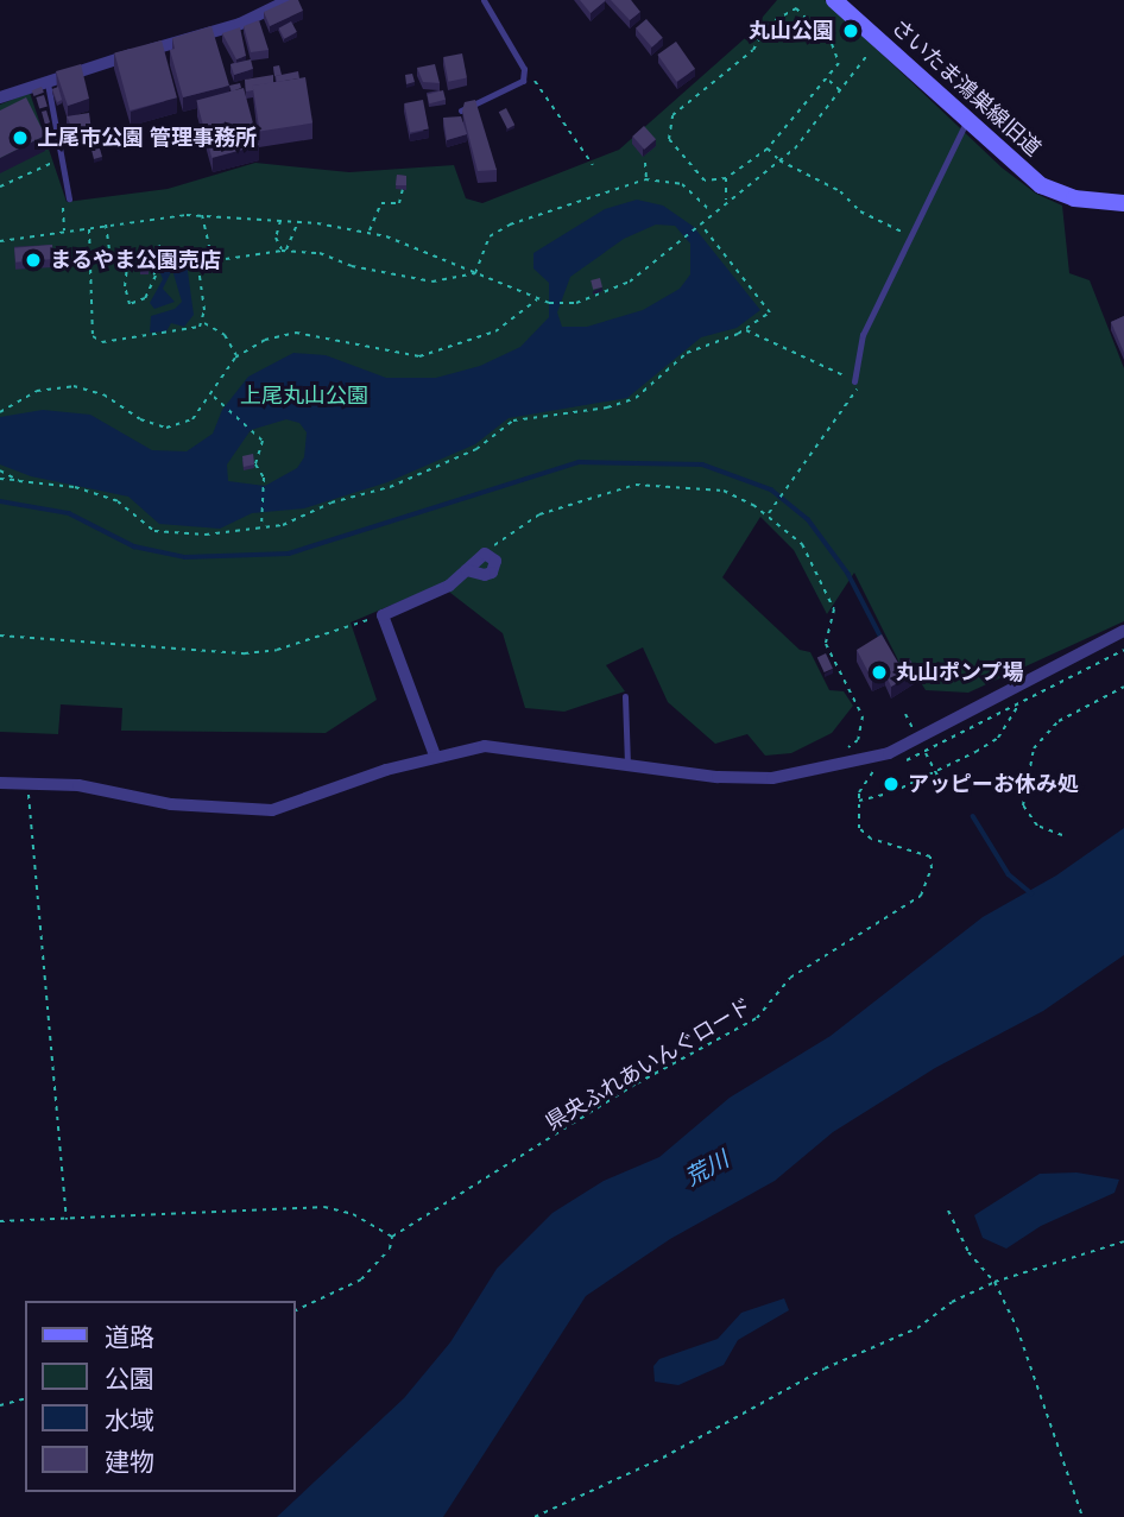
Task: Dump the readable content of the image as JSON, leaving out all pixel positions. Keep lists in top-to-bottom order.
{
  "streets": {
    "street": ["さいたま鴻巣線旧道"],
    "path": ["県央ふれあいんぐロード"]
  },
  "water": ["荒川"],
  "parks": ["上尾丸山公園"],
  "places": [
    "丸山公園",
    "上尾市公園 管理事務所",
    "まるやま公園売店",
    "丸山ポンプ場",
    "アッピーお休み処"
  ],
  "legend": [
    "道路",
    "公園",
    "水域",
    "建物"
  ]
}
